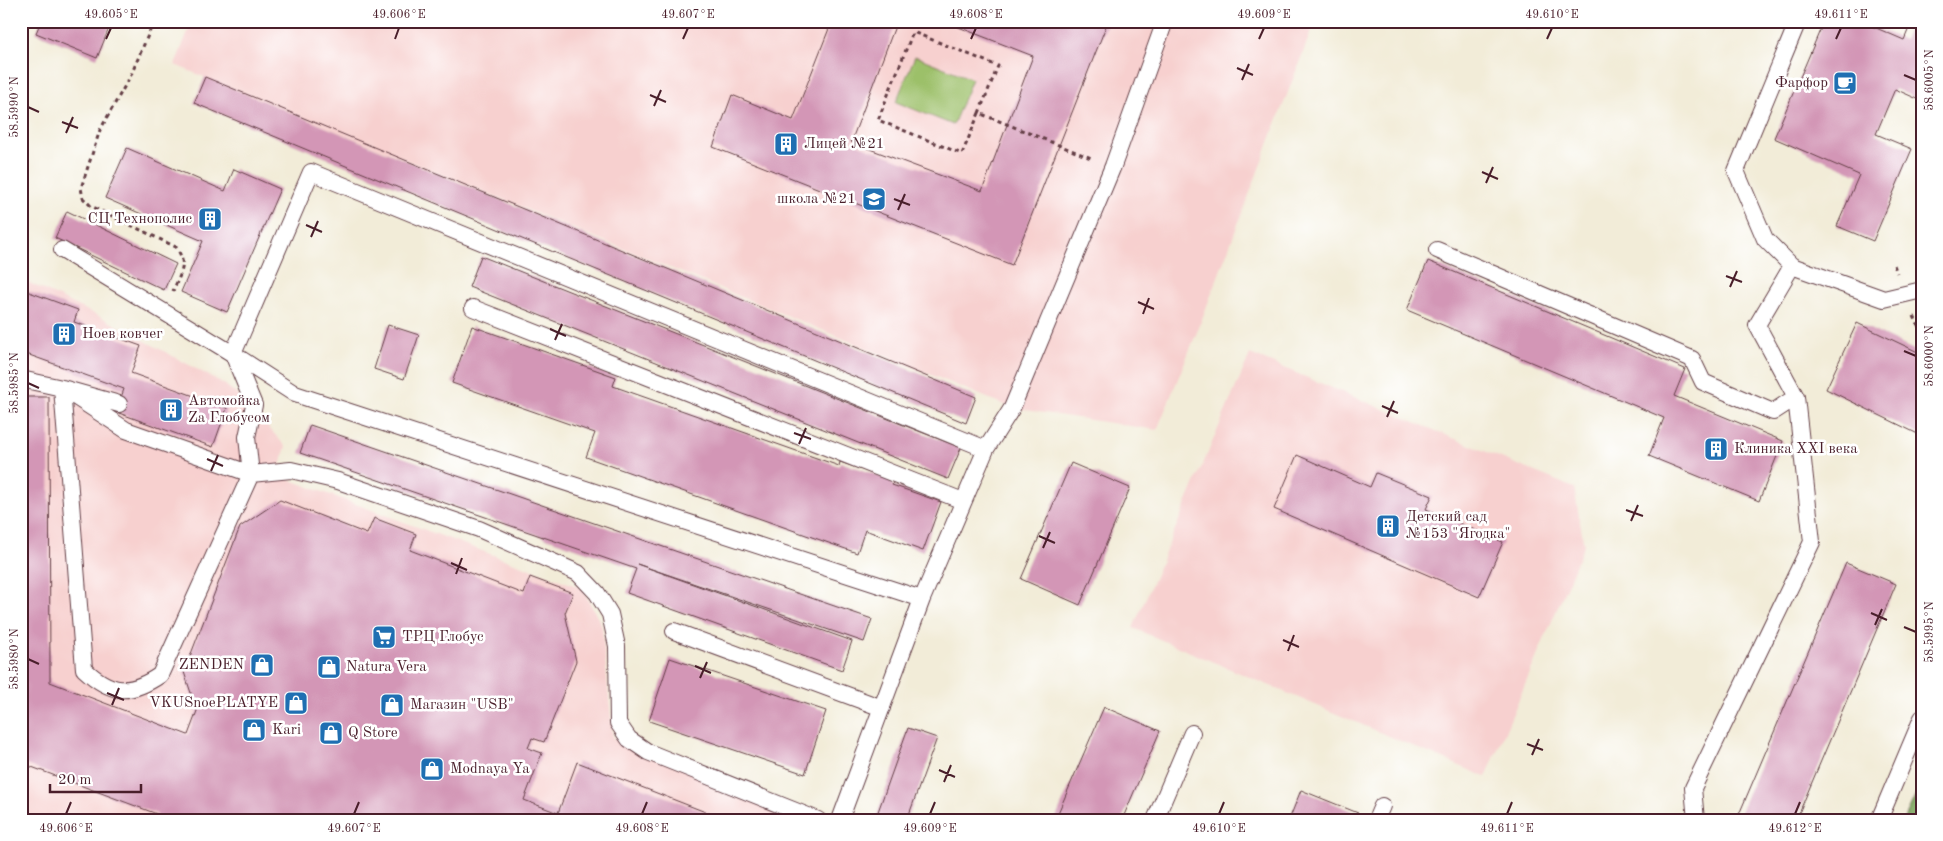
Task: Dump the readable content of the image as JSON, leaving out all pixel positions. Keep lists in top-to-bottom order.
{
  "places": {
    "cafe": ["Фарфор"],
    "building": [
      "Лицей №21",
      "СЦ Технополис",
      "Ноев ковчег",
      "Автомойка Za Глобусом",
      "Клиника XXI века",
      "Детский сад №153 \"Ягодка\""
    ],
    "school or university": ["школа №21"],
    "supermarket": ["ТРЦ Глобус"],
    "shop": [
      "ZENDEN",
      "Natura Vera",
      "VKUSnoePLATYE",
      "Магазин \"USB\"",
      "Kari",
      "Q Store",
      "Modnaya Ya"
    ]
  },
  "scale_bar": "20 m",
  "coordinates": [
    "49.605°E",
    "49.606°E",
    "49.607°E",
    "49.608°E",
    "49.609°E",
    "49.610°E",
    "49.611°E",
    "58.6005°N",
    "58.5990°N",
    "58.6000°N",
    "58.5985°N",
    "58.5995°N",
    "58.5980°N",
    "49.612°E"
  ]
}
